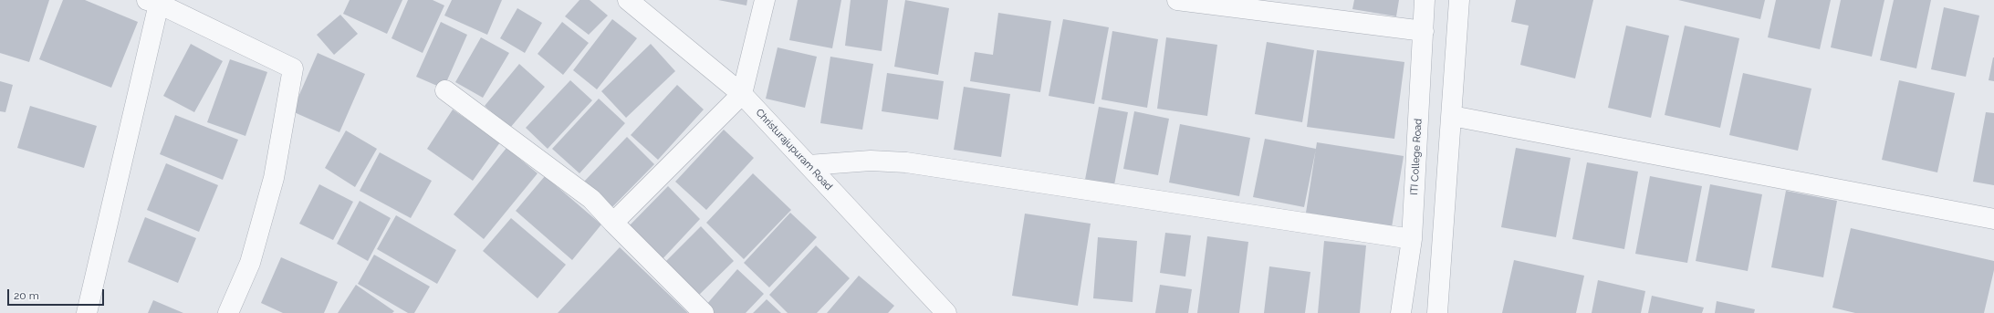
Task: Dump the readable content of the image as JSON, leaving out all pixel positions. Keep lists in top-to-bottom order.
{
  "streets": {
    "street": ["Christurajupuram Road", "ITI College Road"]
  },
  "scale_bar": "20 m"
}
